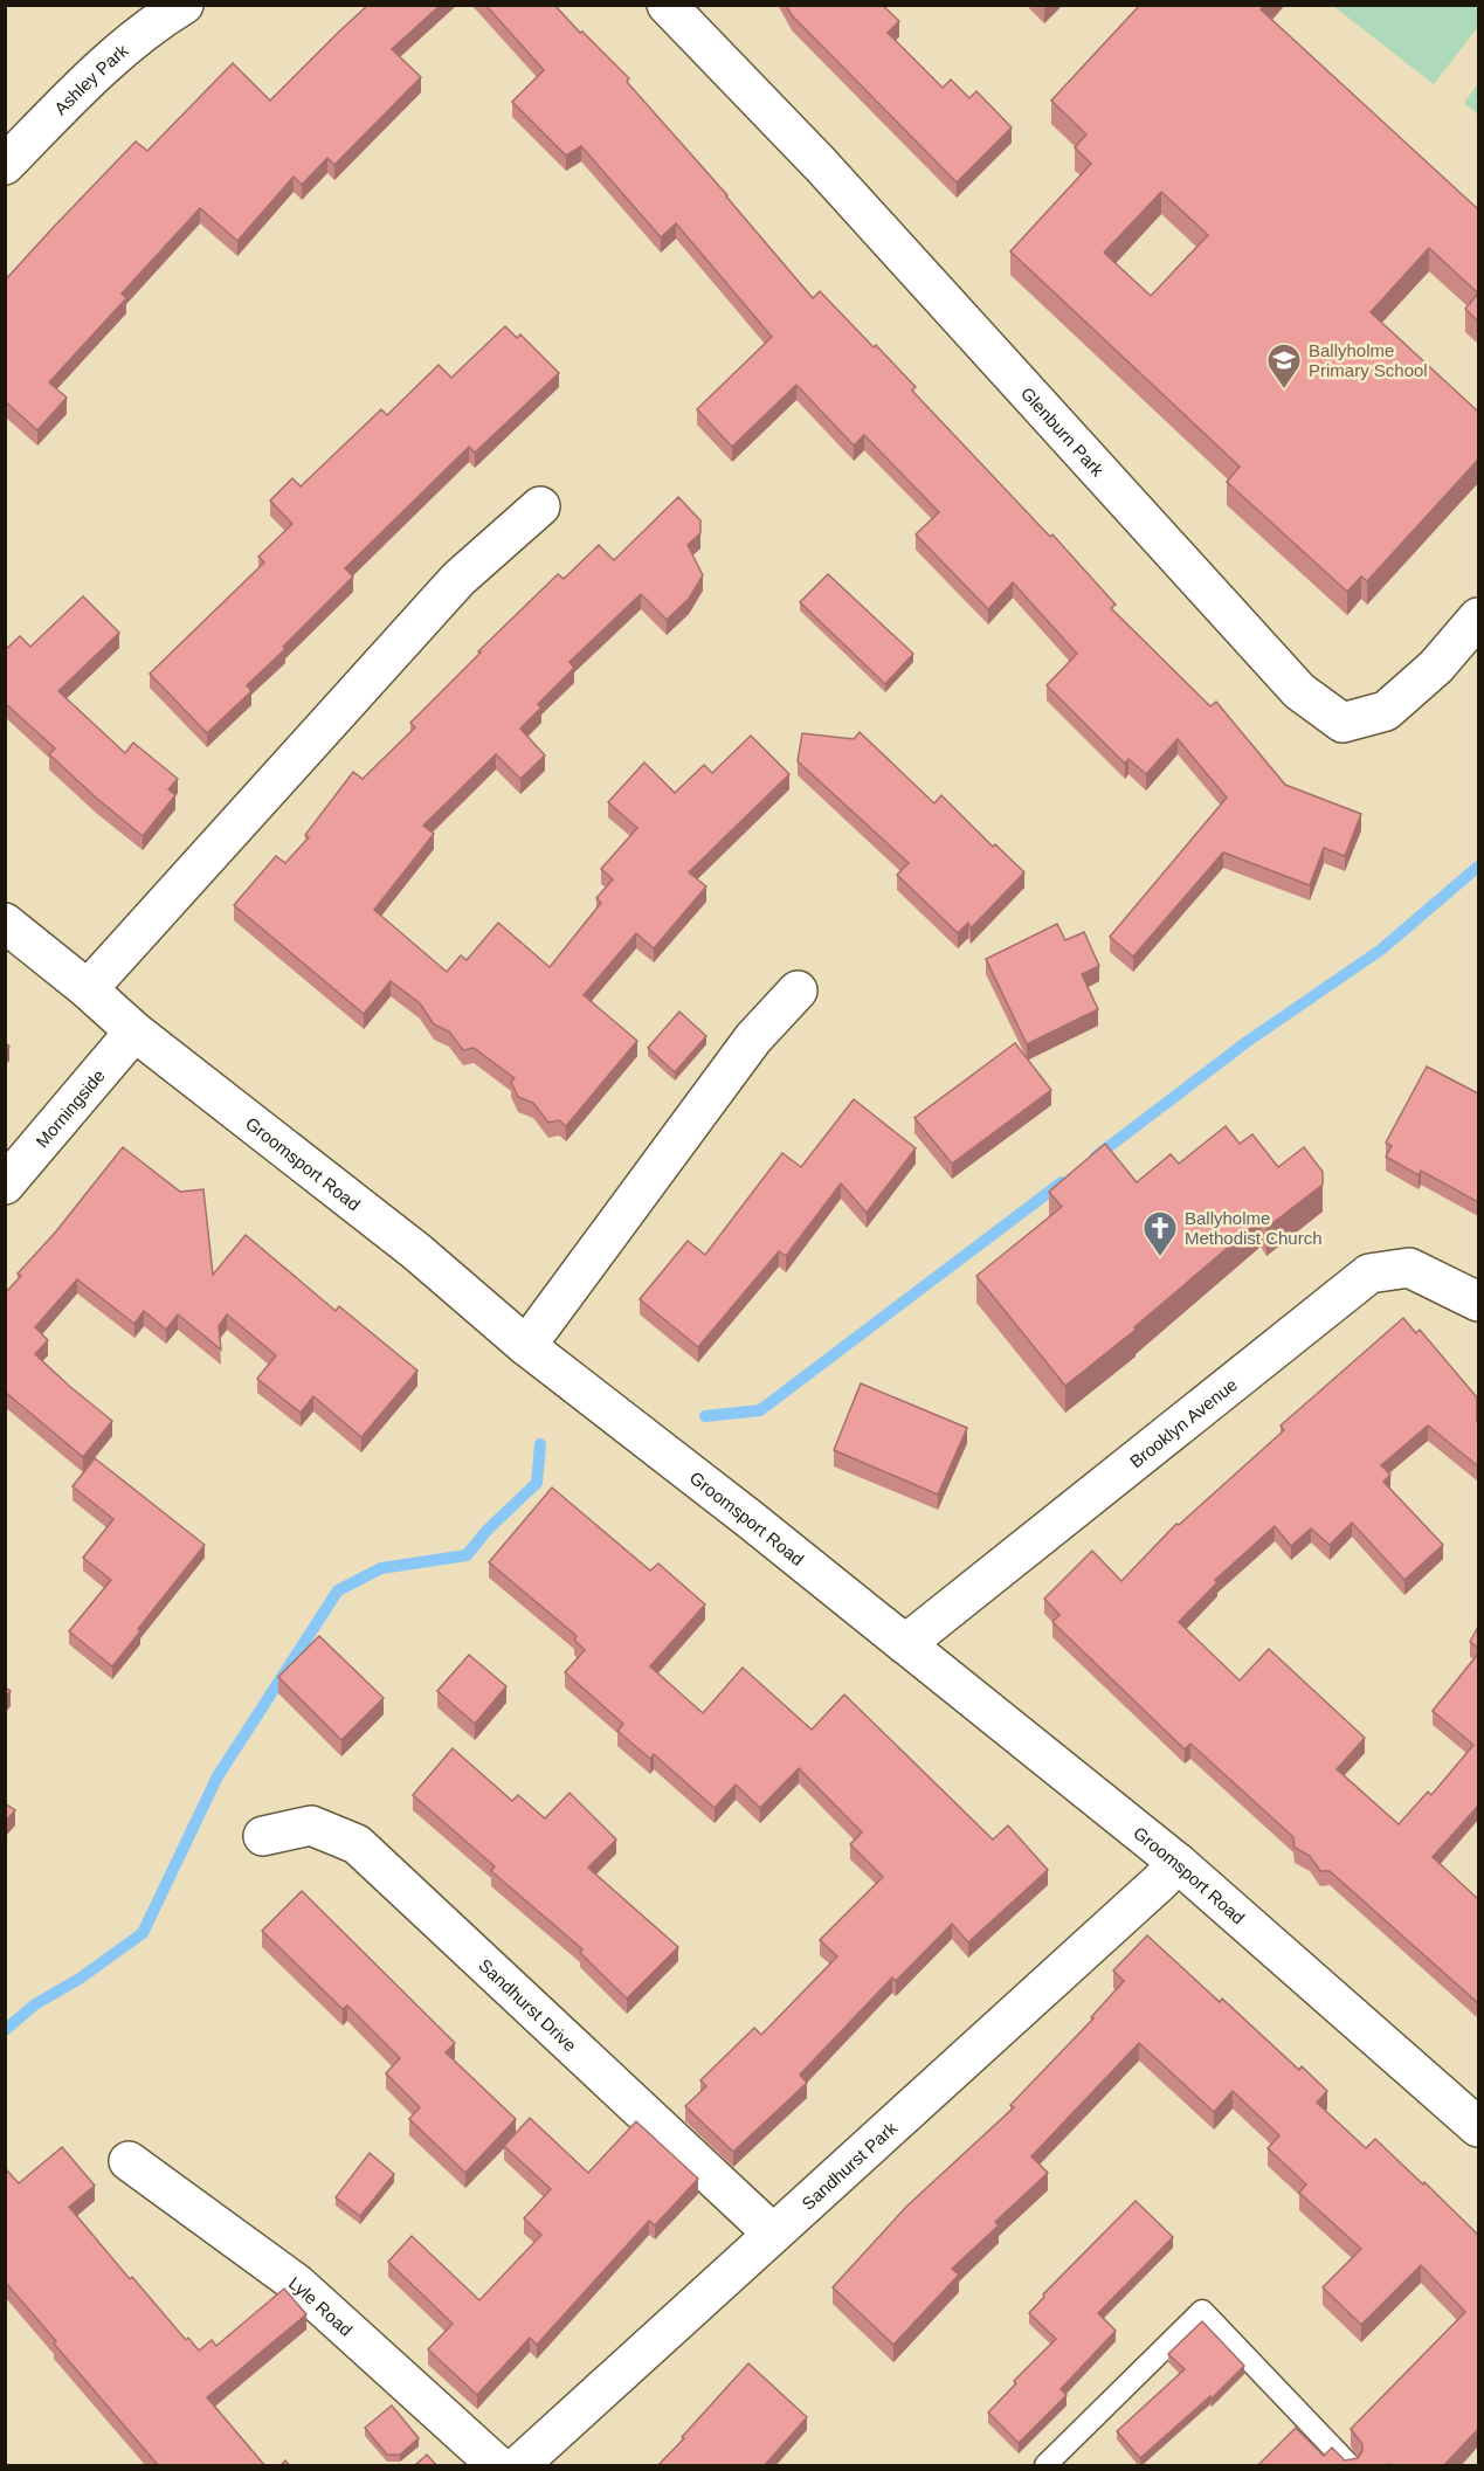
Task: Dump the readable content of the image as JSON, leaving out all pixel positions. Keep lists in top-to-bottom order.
{
  "streets": {
    "street": [
      "Ashley Park",
      "Glenburn Park",
      "Morningside",
      "Groomsport Road",
      "Brooklyn Avenue",
      "Sandhurst Drive",
      "Sandhurst Park",
      "Lyle Road"
    ]
  },
  "crossings": [
    ["Morningside", "Groomsport Road"],
    ["Groomsport Road", "Brooklyn Avenue"],
    ["Groomsport Road", "Sandhurst Park"],
    ["Sandhurst Drive", "Sandhurst Park"]
  ],
  "places": {
    "school or university": ["Ballyholme Primary School"],
    "church": ["Ballyholme Methodist Church"]
  }
}
